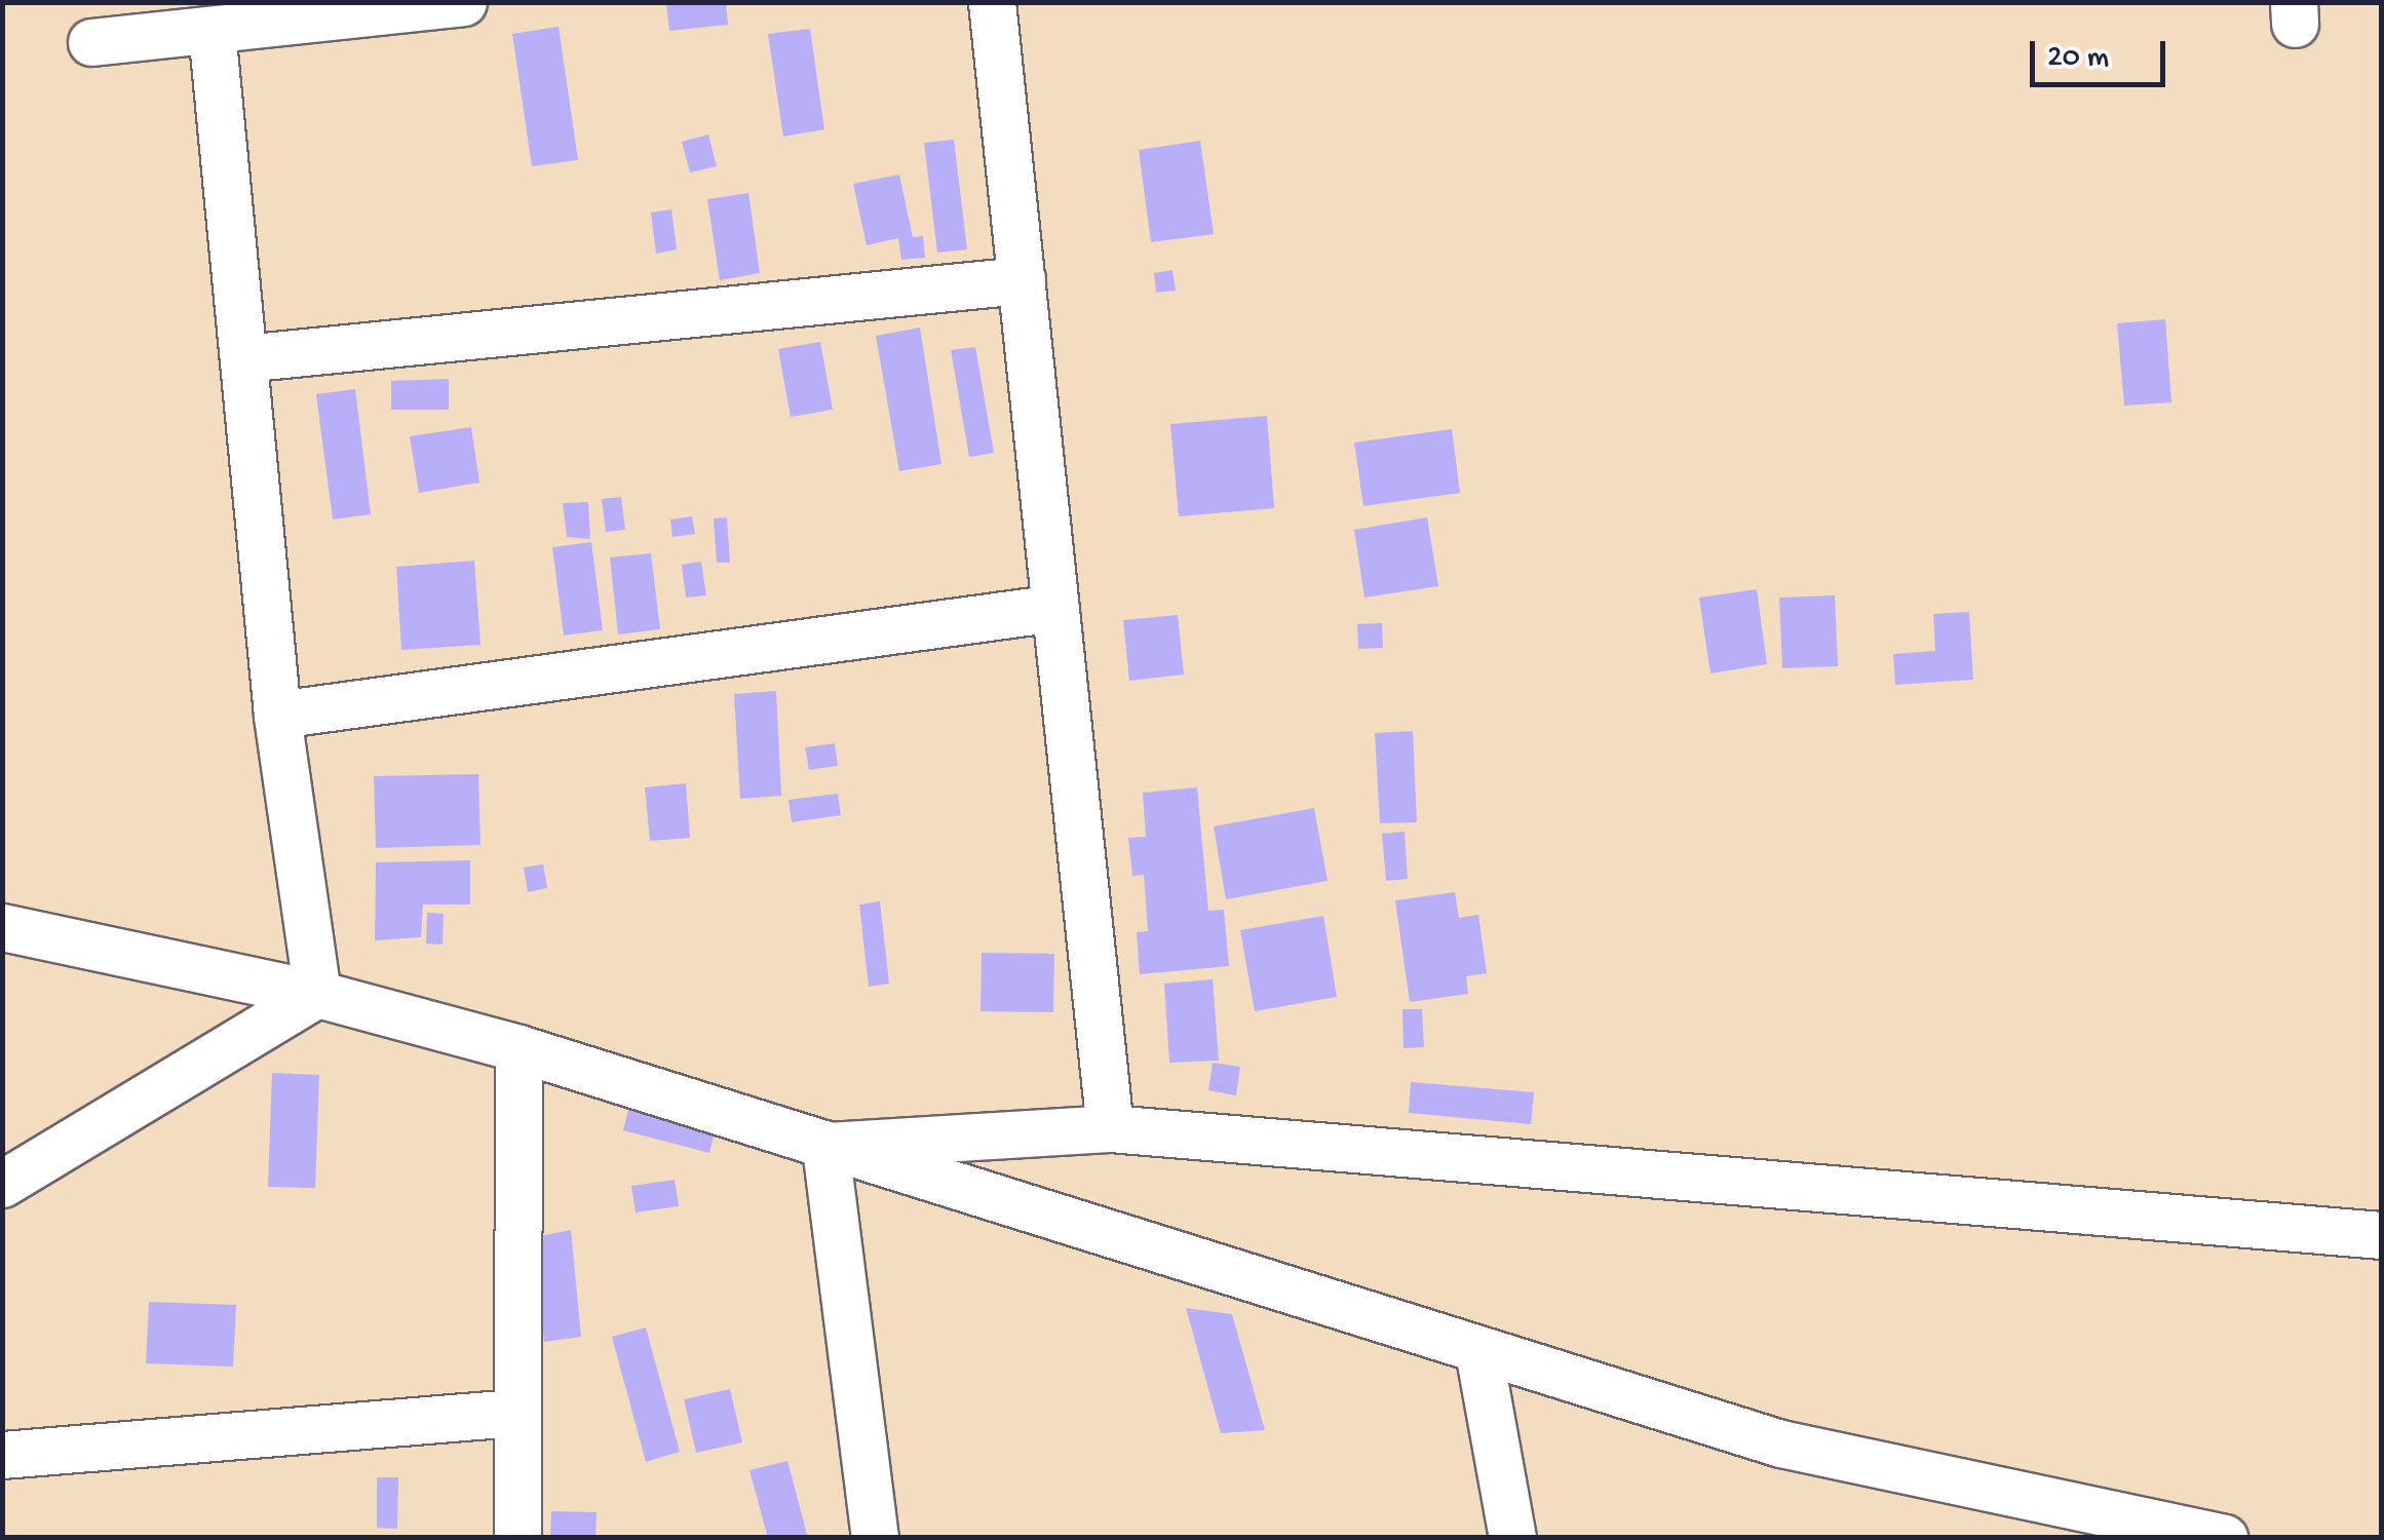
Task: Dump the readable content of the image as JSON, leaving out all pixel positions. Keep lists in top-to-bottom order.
{
  "scale_bar": "20 m"
}
